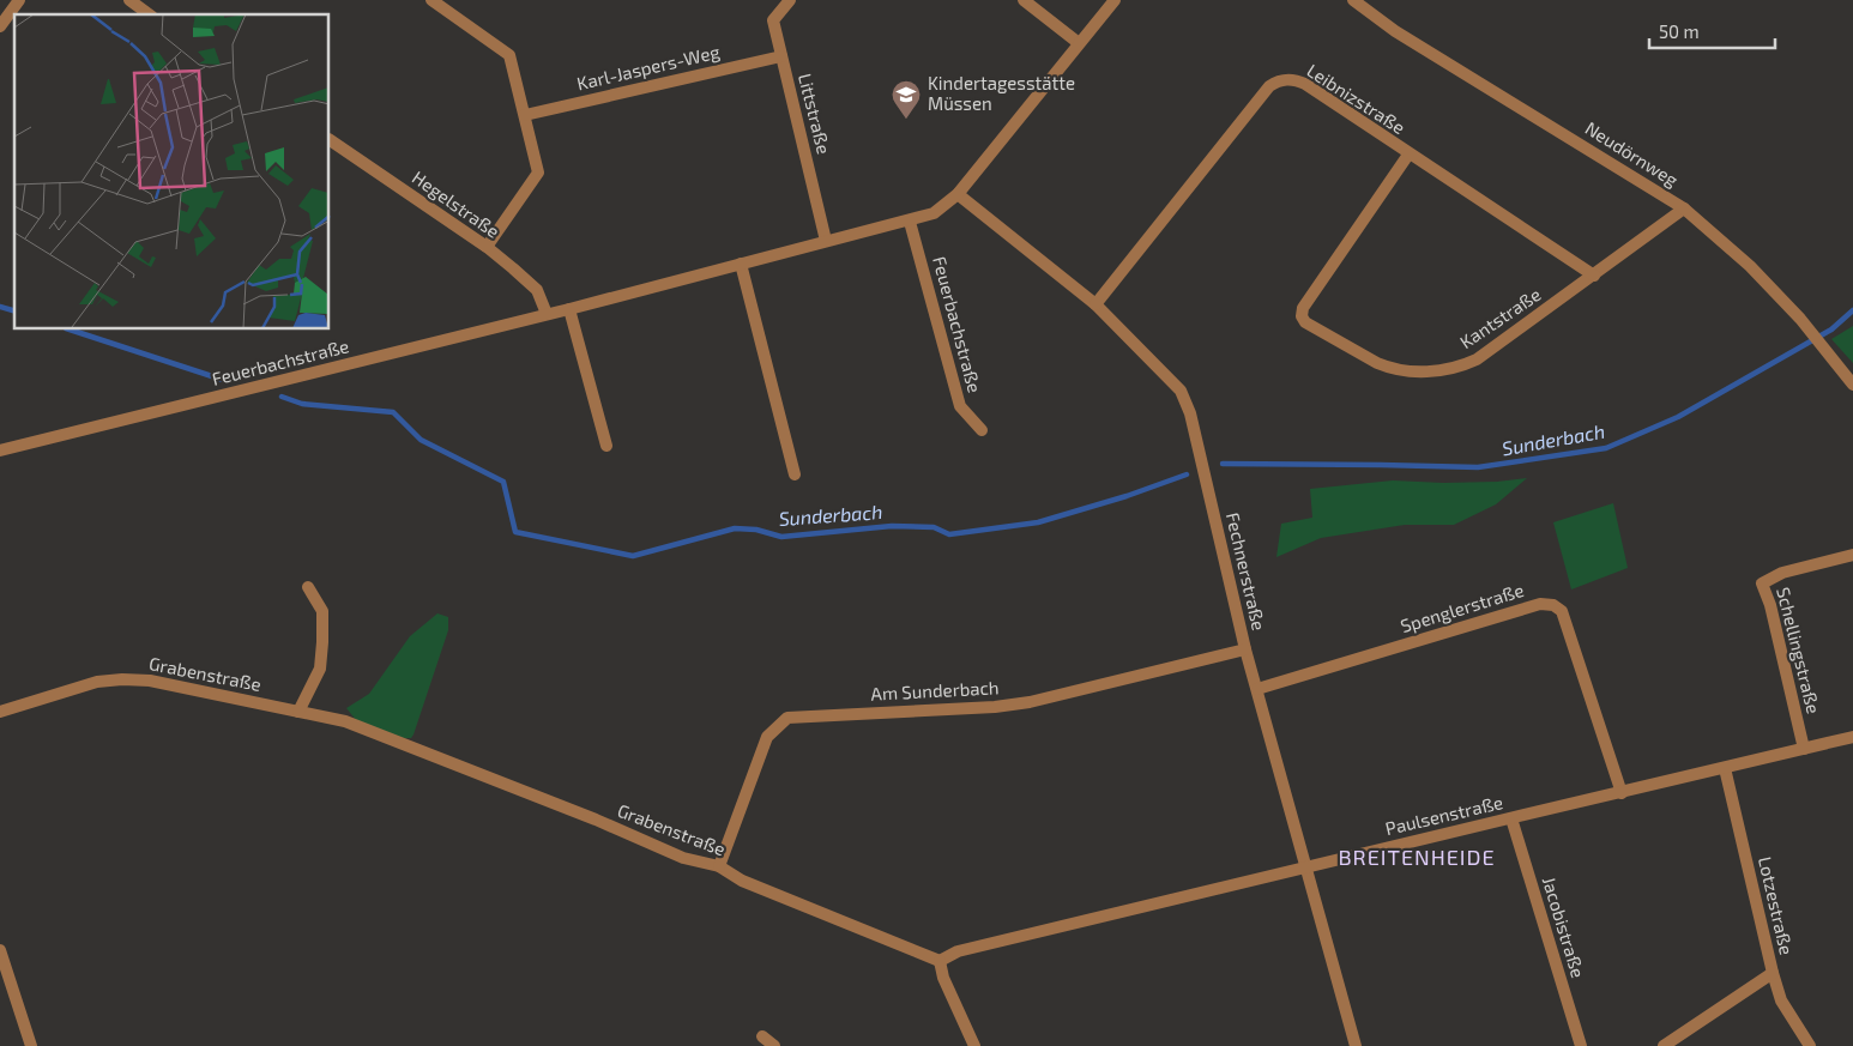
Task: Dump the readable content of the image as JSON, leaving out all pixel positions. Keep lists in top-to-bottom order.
{
  "streets": {
    "street": [
      "Karl-Jaspers-Weg",
      "Leibnizstraße",
      "Littstraße",
      "Neudörnweg",
      "Hegelstraße",
      "Kantstraße",
      "Feuerbachstraße",
      "Fechnerstraße",
      "Spenglerstraße",
      "Schellingstraße",
      "Grabenstraße",
      "Am Sunderbach",
      "Paulsenstraße",
      "Lotzestraße",
      "Jacobistraße"
    ]
  },
  "crossings": [
    ["Karl-Jaspers-Weg", "Littstraße"],
    ["Leibnizstraße", "Kantstraße"],
    ["Leibnizstraße", "Fechnerstraße"],
    ["Littstraße", "Feuerbachstraße"],
    ["Neudörnweg", "Kantstraße"],
    ["Hegelstraße", "Feuerbachstraße"],
    ["Feuerbachstraße", "Fechnerstraße"],
    ["Fechnerstraße", "Spenglerstraße"],
    ["Fechnerstraße", "Am Sunderbach"],
    ["Fechnerstraße", "Paulsenstraße"],
    ["Spenglerstraße", "Paulsenstraße"],
    ["Schellingstraße", "Paulsenstraße"],
    ["Grabenstraße", "Am Sunderbach"],
    ["Grabenstraße", "Paulsenstraße"],
    ["Paulsenstraße", "Lotzestraße"],
    ["Paulsenstraße", "Jacobistraße"]
  ],
  "districts": ["BREITENHEIDE"],
  "water": ["Sunderbach"],
  "places": {
    "school or university": ["Kindertagesstätte Müssen"]
  },
  "scale_bar": "50 m"
}
